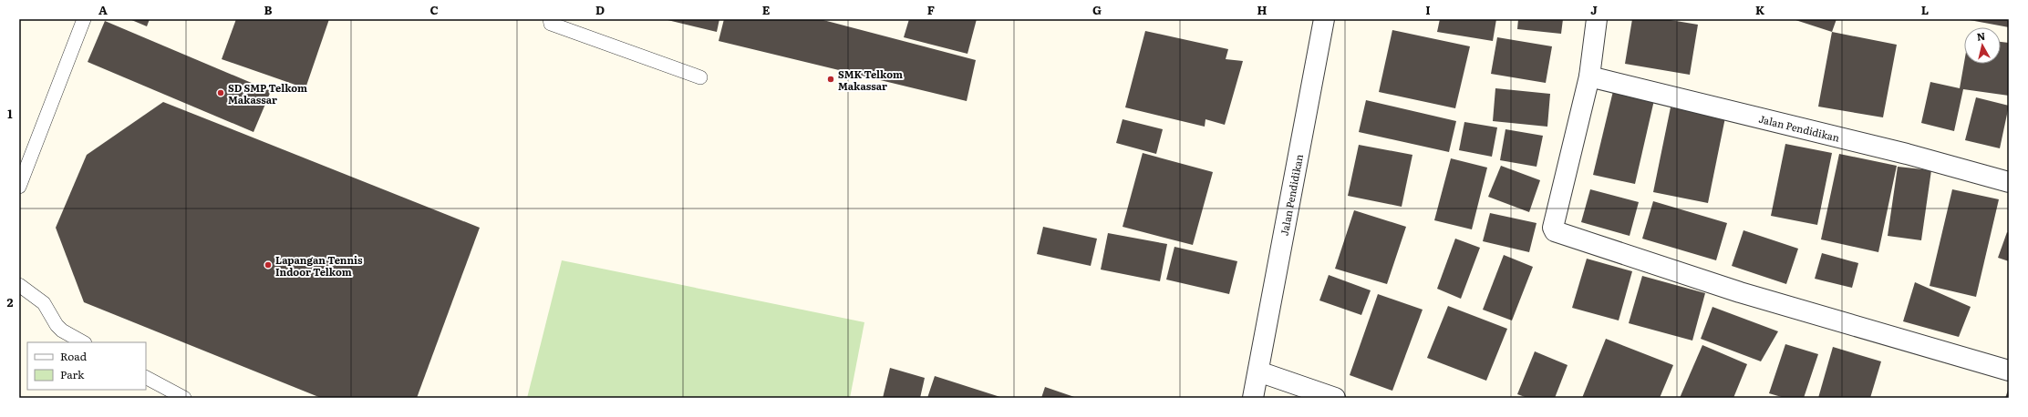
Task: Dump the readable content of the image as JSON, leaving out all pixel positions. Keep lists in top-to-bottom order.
{
  "streets": {
    "street": ["Jalan Pendidikan"]
  },
  "places": ["SMK Telkom Makassar", "SD SMP Telkom Makassar", "Lapangan Tennis Indoor Telkom"],
  "legend": ["Road", "Park"],
  "north": "top",
  "grid": {
    "columns": [
      "A",
      "B",
      "C",
      "D",
      "E",
      "F",
      "G",
      "H",
      "I",
      "J",
      "K",
      "L"
    ],
    "rows": ["1", "2"]
  }
}
